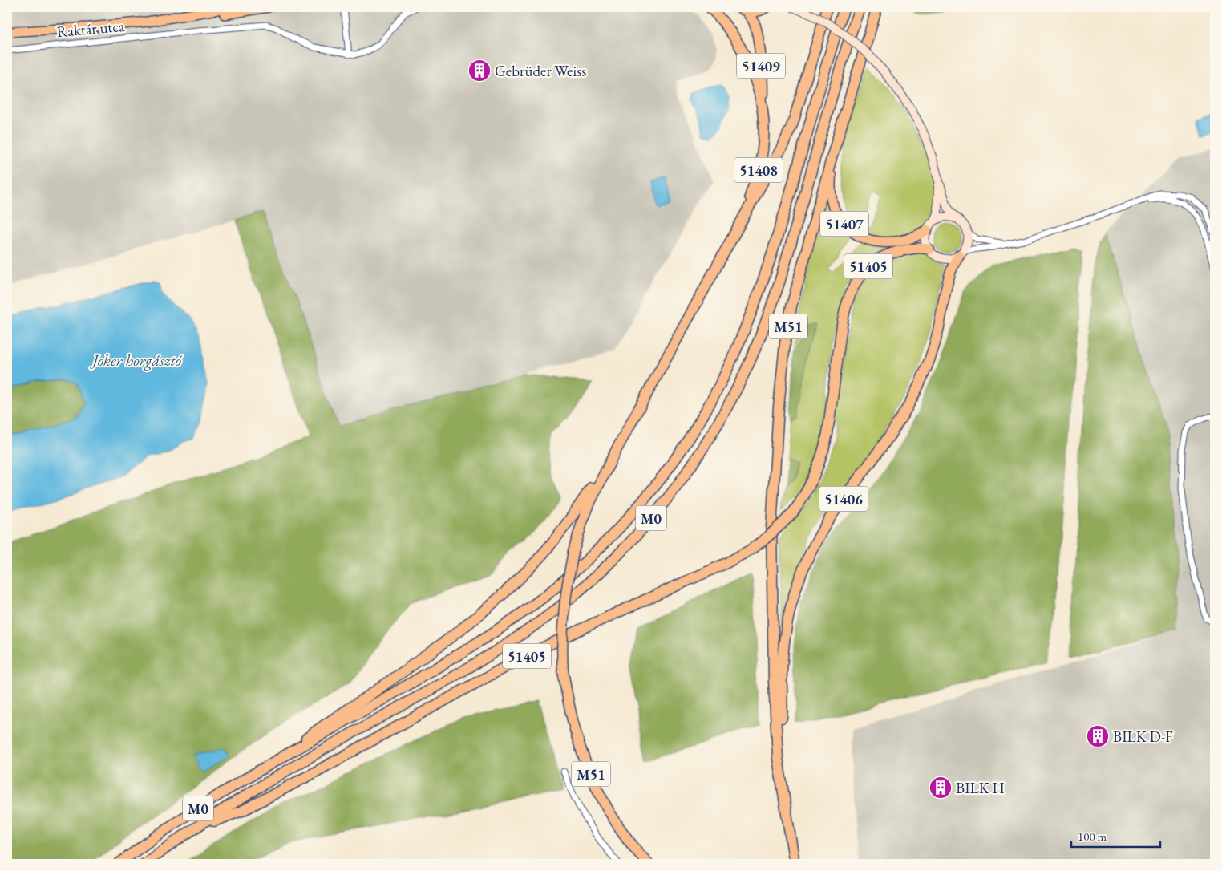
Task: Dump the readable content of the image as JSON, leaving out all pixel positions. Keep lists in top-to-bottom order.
{
  "streets": {
    "highway": [
      "51409",
      "51408",
      "51407",
      "51405",
      "M51",
      "51406",
      "M0"
    ],
    "street": ["Raktár utca"]
  },
  "crossings": [
    ["51409", "51408"],
    ["51407", "51405"],
    ["51407", "M51"],
    ["51407", "51406"],
    ["51405", "51406"],
    ["51405", "M0"],
    ["M51", "51406"]
  ],
  "water": ["Joker horgásztó"],
  "places": {
    "building": ["Gebrüder Weiss", "BILK D-F", "BILK H"]
  },
  "scale_bar": "100 m"
}
